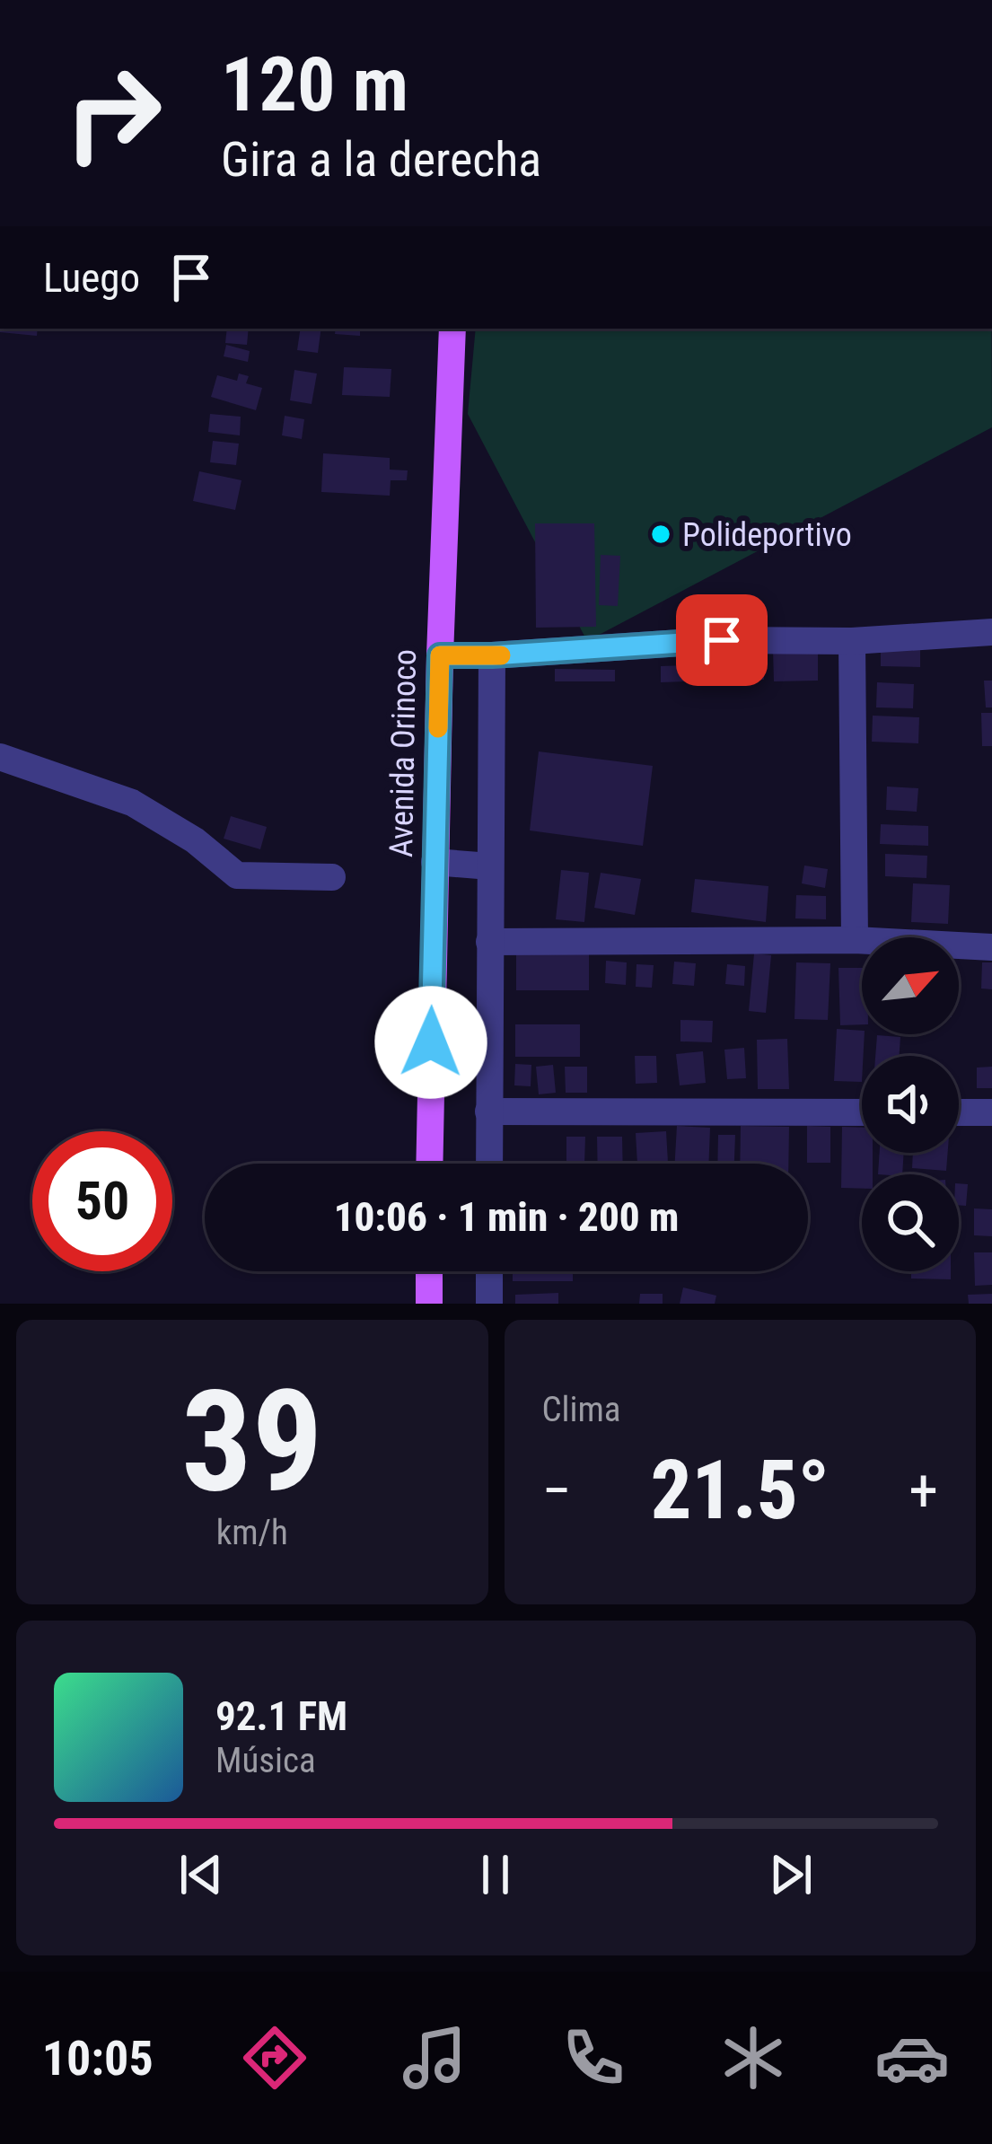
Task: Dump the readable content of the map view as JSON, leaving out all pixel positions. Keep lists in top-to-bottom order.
{
  "streets": {
    "main road": ["Avenida Orinoco"]
  },
  "places": ["Polideportivo"],
  "north": "top right",
  "page": {
    "turn": ["120 m", "Gira a la derecha"],
    "then": "Luego",
    "limit": "50",
    "trip": "10:06 · 1 min · 200 m",
    "tile": [
      ["39", "km/h"],
      "Clima"
    ],
    "heat": ["−", "21.5°", "+"],
    "song": ["92.1 FM", "Música"],
    "tabs": "10:05"
  }
}
